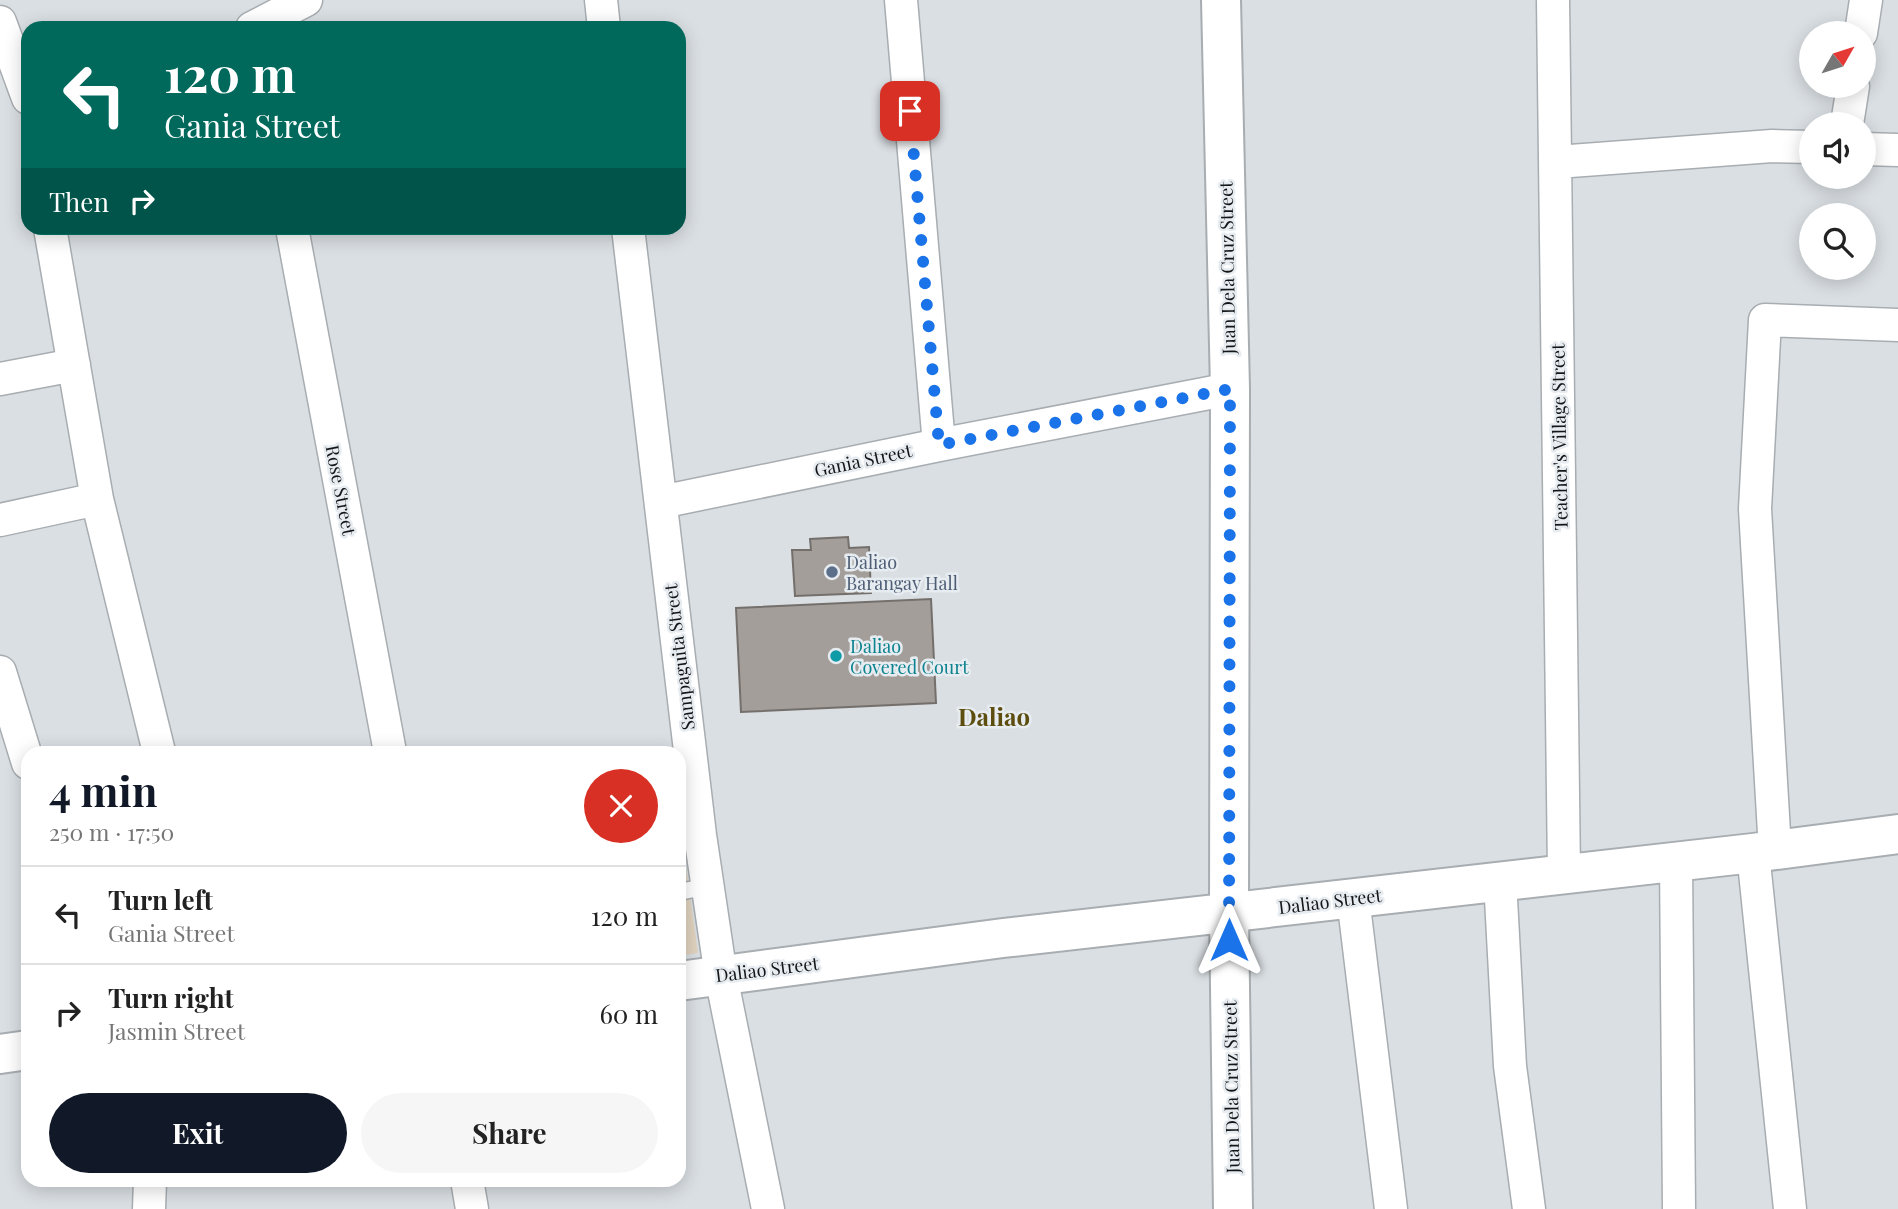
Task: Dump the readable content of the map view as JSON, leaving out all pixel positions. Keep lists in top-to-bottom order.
{
  "streets": {
    "street": [
      "Juan Dela Cruz Street",
      "Teacher's Village Street",
      "Gania Street",
      "Rose Street",
      "Sampaguita Street",
      "Daliao Street"
    ]
  },
  "crossings": [
    ["Juan Dela Cruz Street", "Gania Street"],
    ["Juan Dela Cruz Street", "Daliao Street"],
    ["Teacher's Village Street", "Daliao Street"],
    ["Gania Street", "Sampaguita Street"],
    ["Sampaguita Street", "Daliao Street"]
  ],
  "districts": ["Daliao"],
  "places": ["Daliao Barangay Hall", "Daliao Covered Court"],
  "north": "top right",
  "page": {
    "turn": ["120 m", "Gania Street"],
    "then": "Then",
    "heading": ["4 min", "250 m · 17:50"],
    "list": [
      {
        "name": "Turn left",
        "note": "Gania Street",
        "value": "120 m"
      },
      {
        "name": "Turn right",
        "note": "Jasmin Street",
        "value": "60 m"
      }
    ],
    "buttons": ["Exit", "Share"]
  }
}
